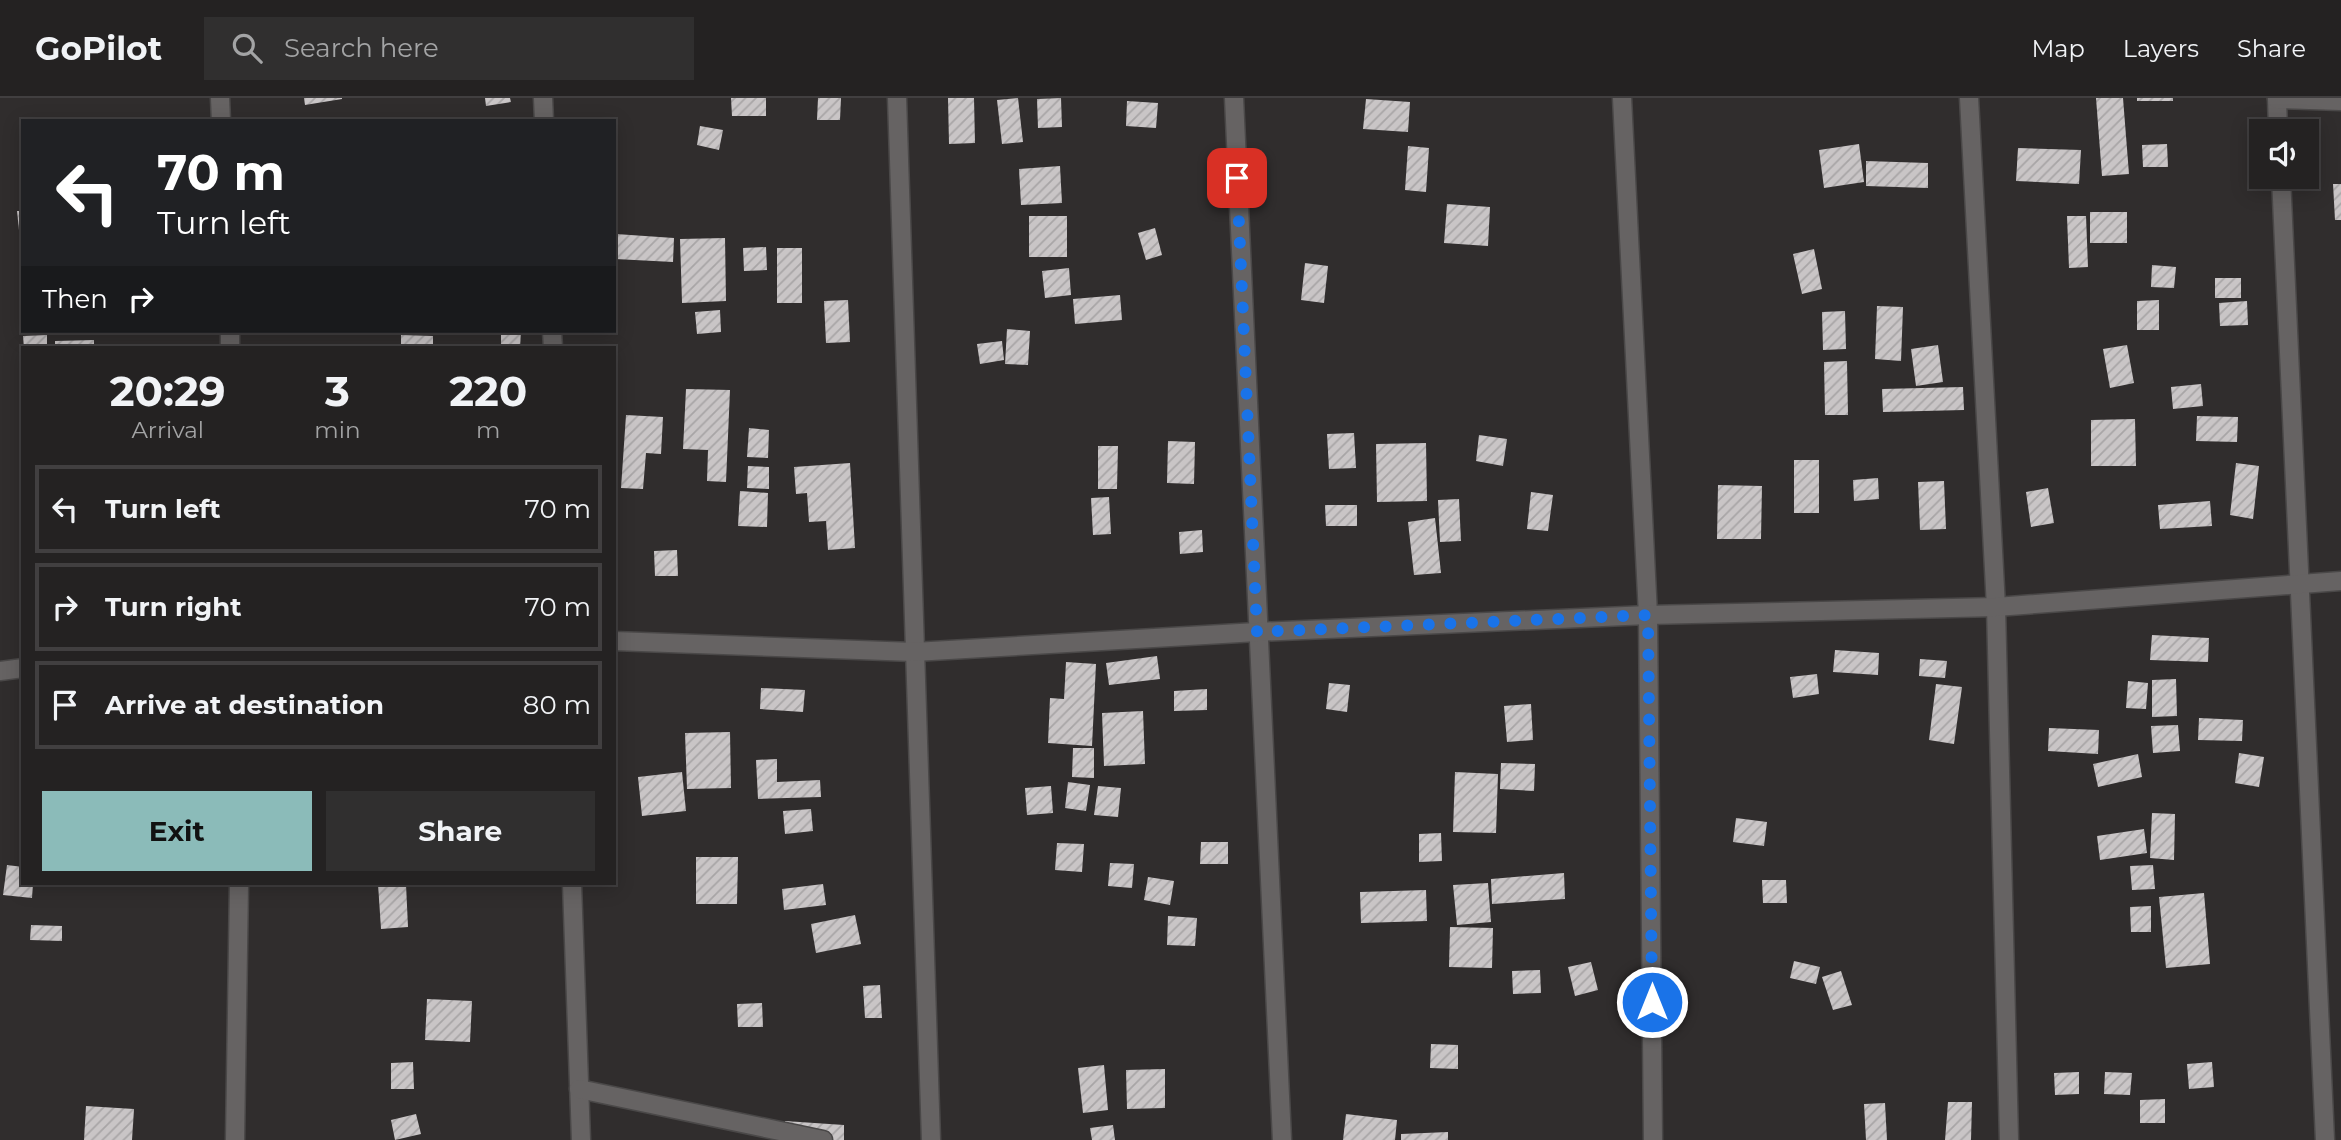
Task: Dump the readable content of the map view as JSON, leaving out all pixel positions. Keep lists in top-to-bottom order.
{
  "page": {
    "header": "GoPilot",
    "search": "Search here",
    "nav": ["Map", "Layers", "Share"],
    "turn": ["70 m", "Turn left"],
    "then": "Then",
    "eta": [
      "20:29",
      "Arrival",
      "3",
      "min",
      "220",
      "m"
    ],
    "list": [
      {
        "name": "Turn left",
        "value": "70 m"
      },
      {
        "name": "Turn right",
        "value": "70 m"
      },
      {
        "name": "Arrive at destination",
        "value": "80 m"
      }
    ],
    "buttons": ["Exit", "Share"]
  }
}
